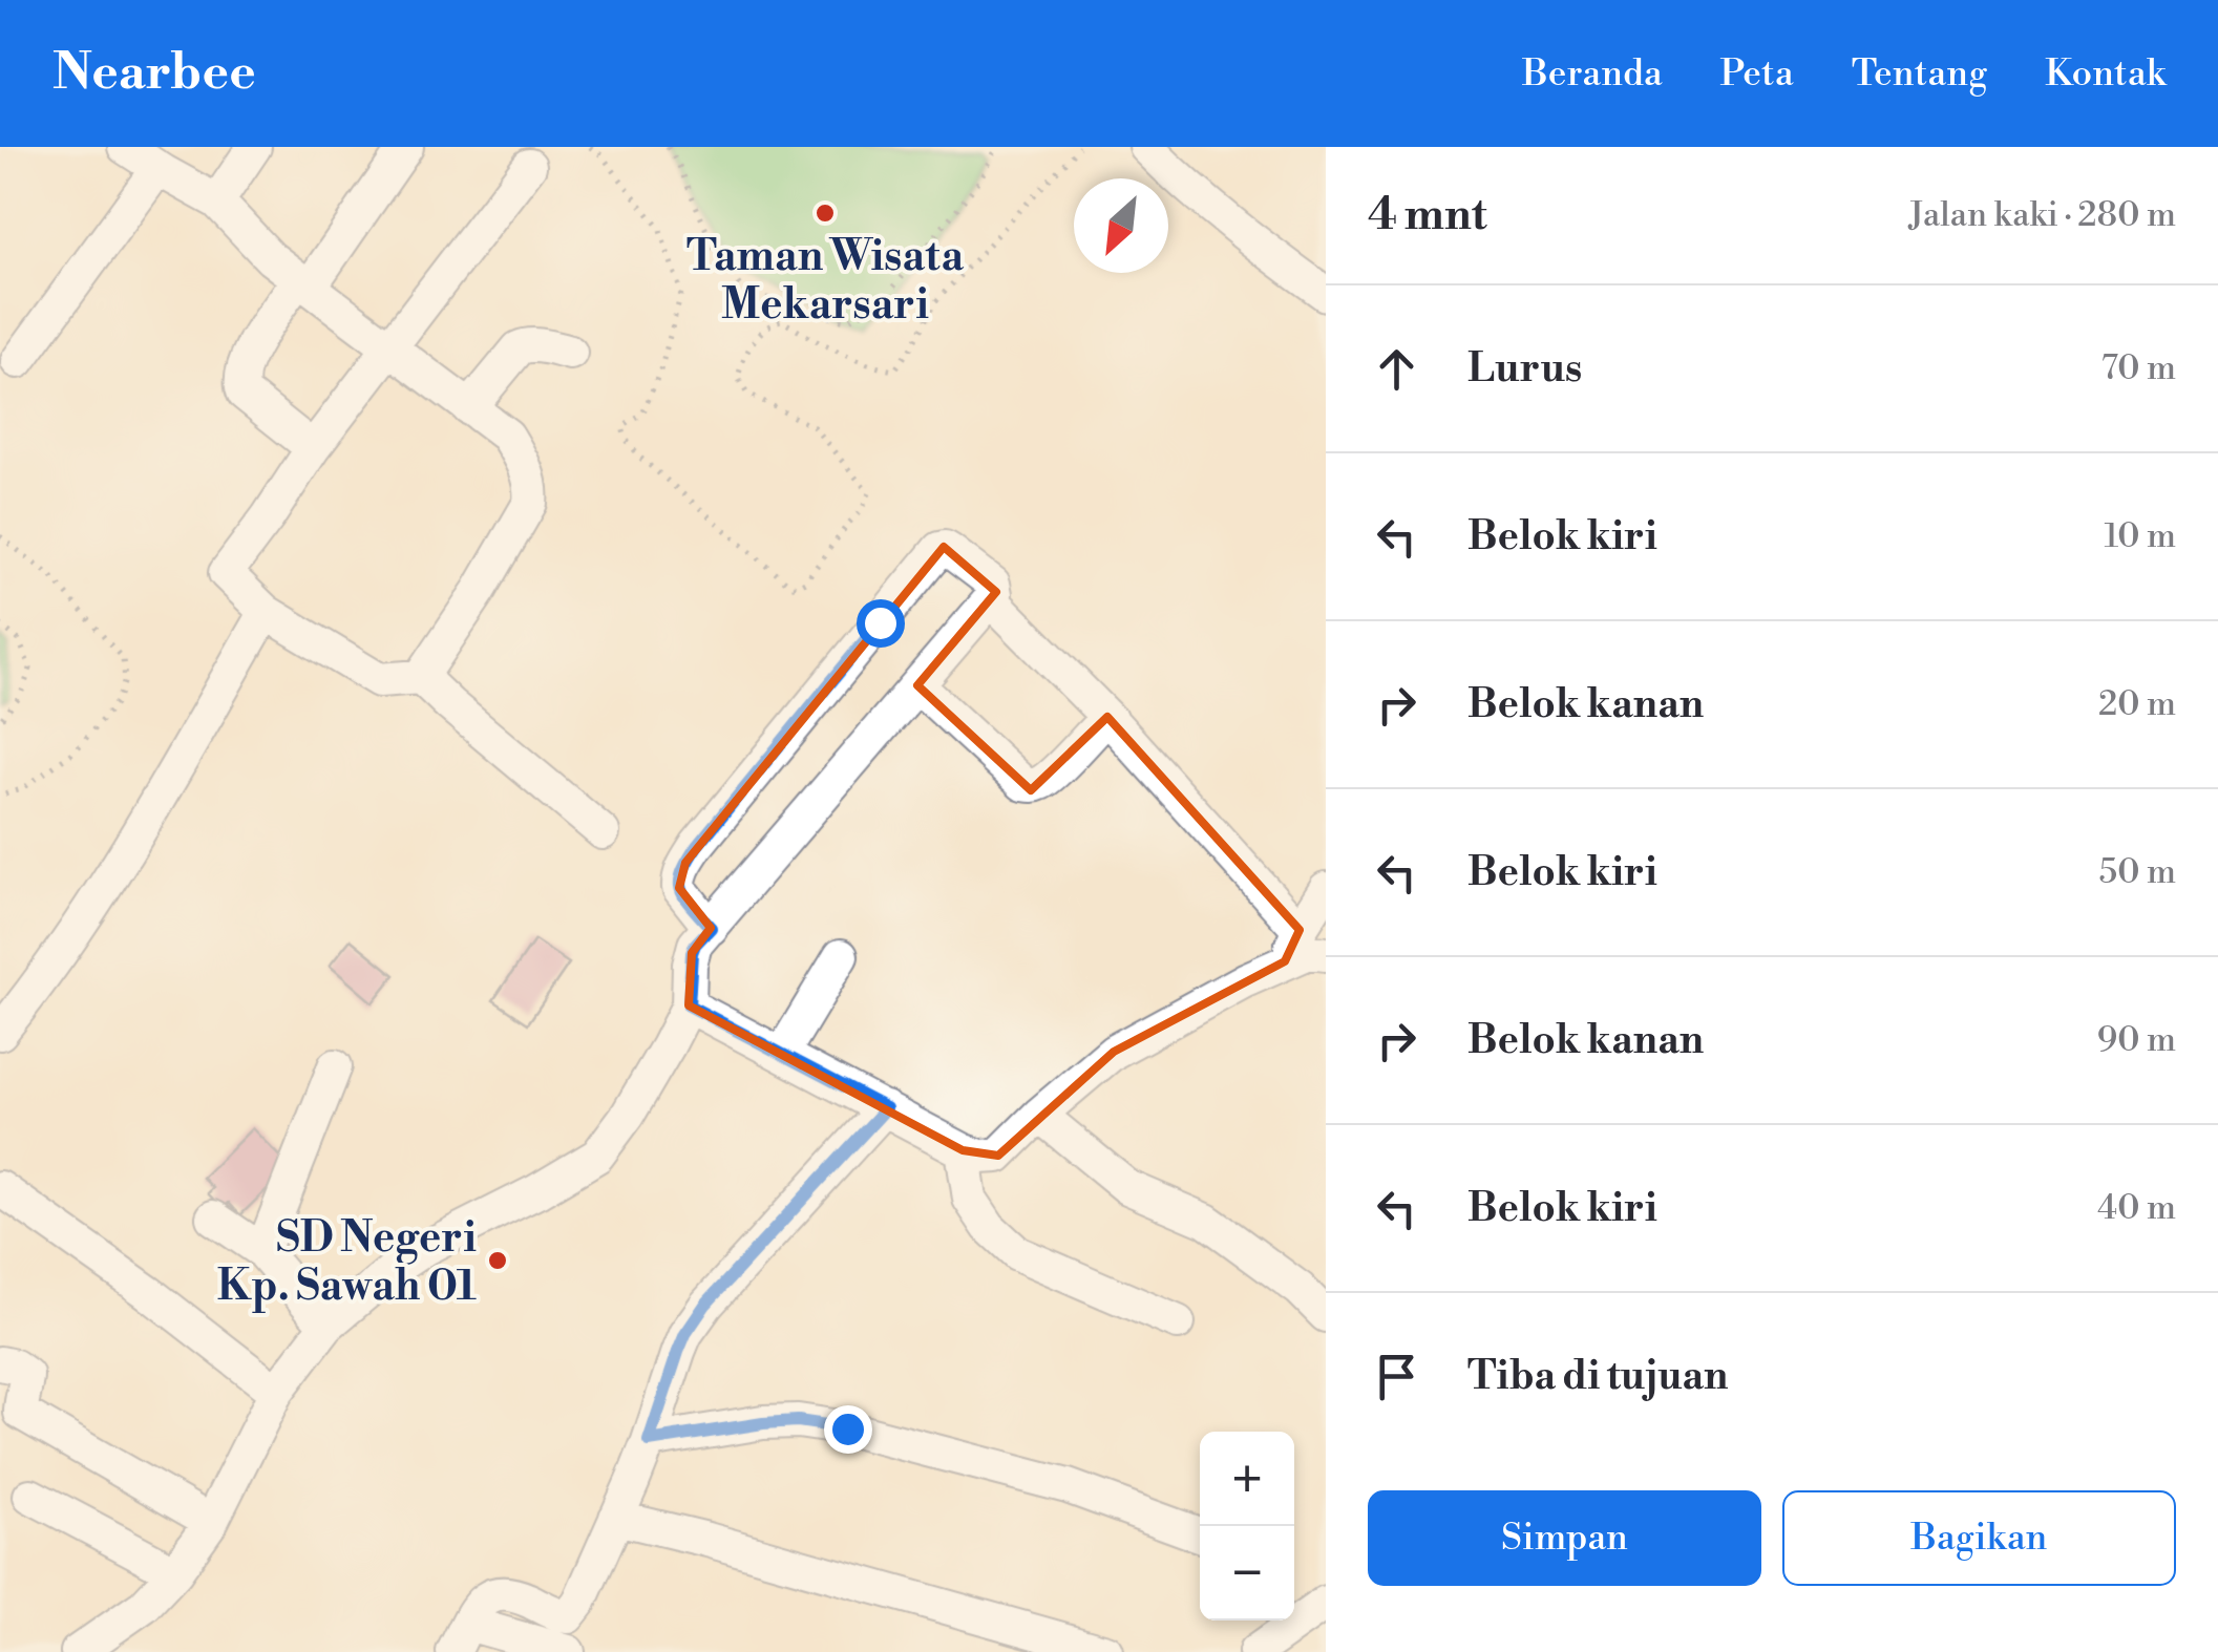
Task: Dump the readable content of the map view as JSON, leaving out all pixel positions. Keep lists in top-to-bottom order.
{
  "places": ["Taman Wisata Mekarsari", "SD Negeri Kp. Sawah 01"],
  "north": "bottom left",
  "page": {
    "header": "Nearbee",
    "nav": [
      "Beranda",
      "Peta",
      "Tentang",
      "Kontak"
    ],
    "heading": ["4 mnt", "Jalan kaki · 280 m"],
    "list": [
      ["Lurus", "70 m"],
      ["Belok kiri", "10 m"],
      ["Belok kanan", "20 m"],
      ["Belok kiri", "50 m"],
      ["Belok kanan", "90 m"],
      ["Belok kiri", "40 m"],
      "Tiba di tujuan"
    ],
    "map_buttons": ["+", "−"],
    "buttons": ["Simpan", "Bagikan"]
  }
}
